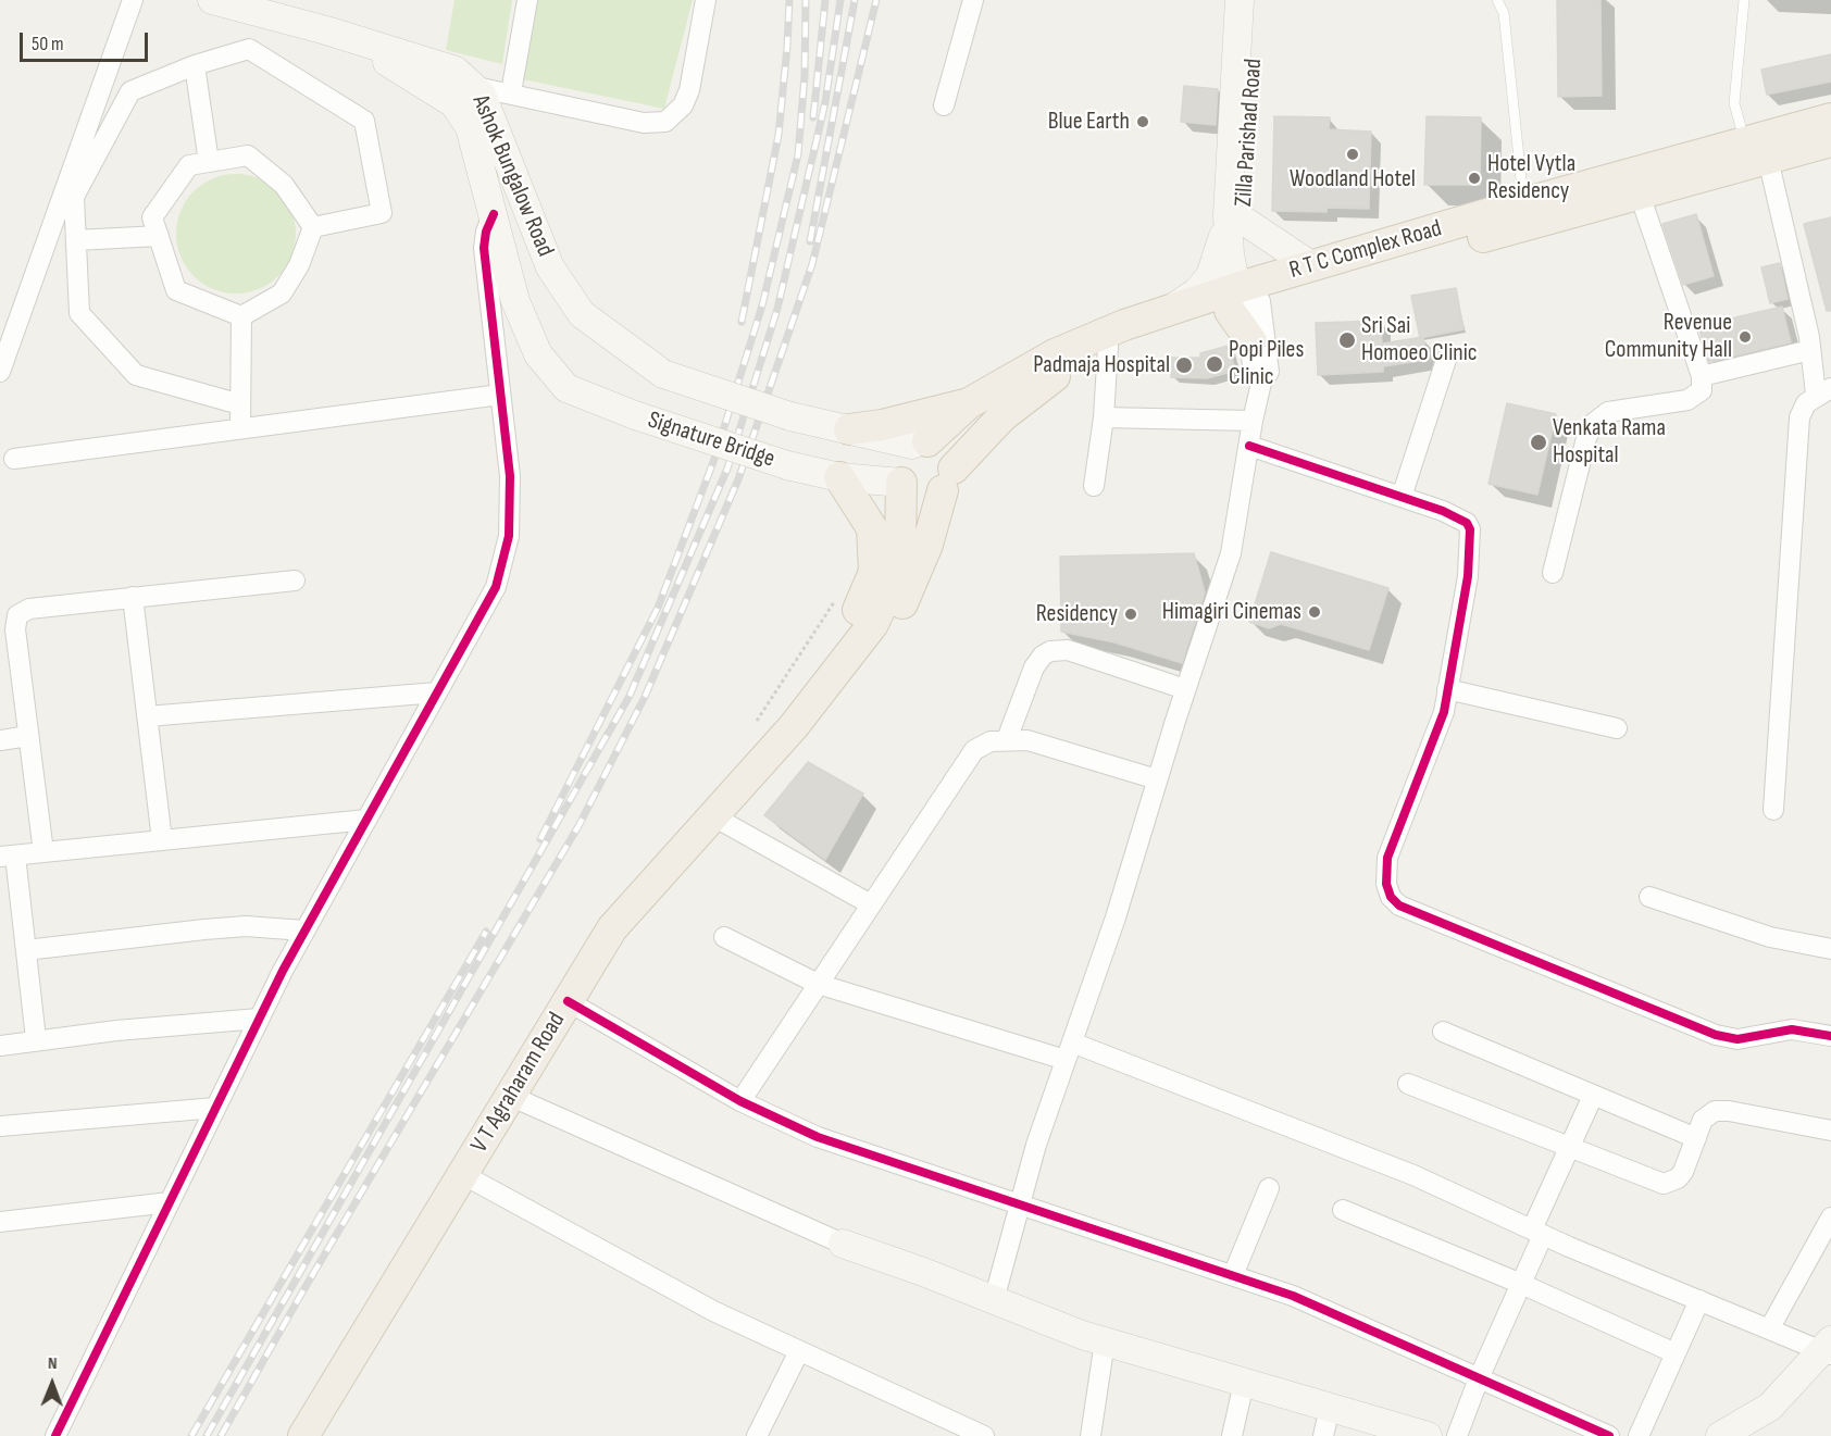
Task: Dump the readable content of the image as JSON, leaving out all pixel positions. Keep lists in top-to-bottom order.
{
  "streets": {
    "main road": ["R T C Complex Road", "V T Agraharam Road"],
    "street": ["Zilla Parishad Road", "Ashok Bungalow Road", "Signature Bridge"]
  },
  "crossings": [
    ["Ashok Bungalow Road", "R T C Complex Road"],
    ["Ashok Bungalow Road", "Signature Bridge"],
    ["R T C Complex Road", "Signature Bridge"]
  ],
  "places": [
    "Blue Earth",
    "Woodland Hotel",
    "Hotel Vytla Residency",
    "Revenue Community Hall",
    "Sri Sai Homoeo Clinic",
    "Popi Piles Clinic",
    "Padmaja Hospital",
    "Venkata Rama Hospital",
    "Himagiri Cinemas",
    "Residency"
  ],
  "scale_bar": "50 m",
  "north": "top"
}
